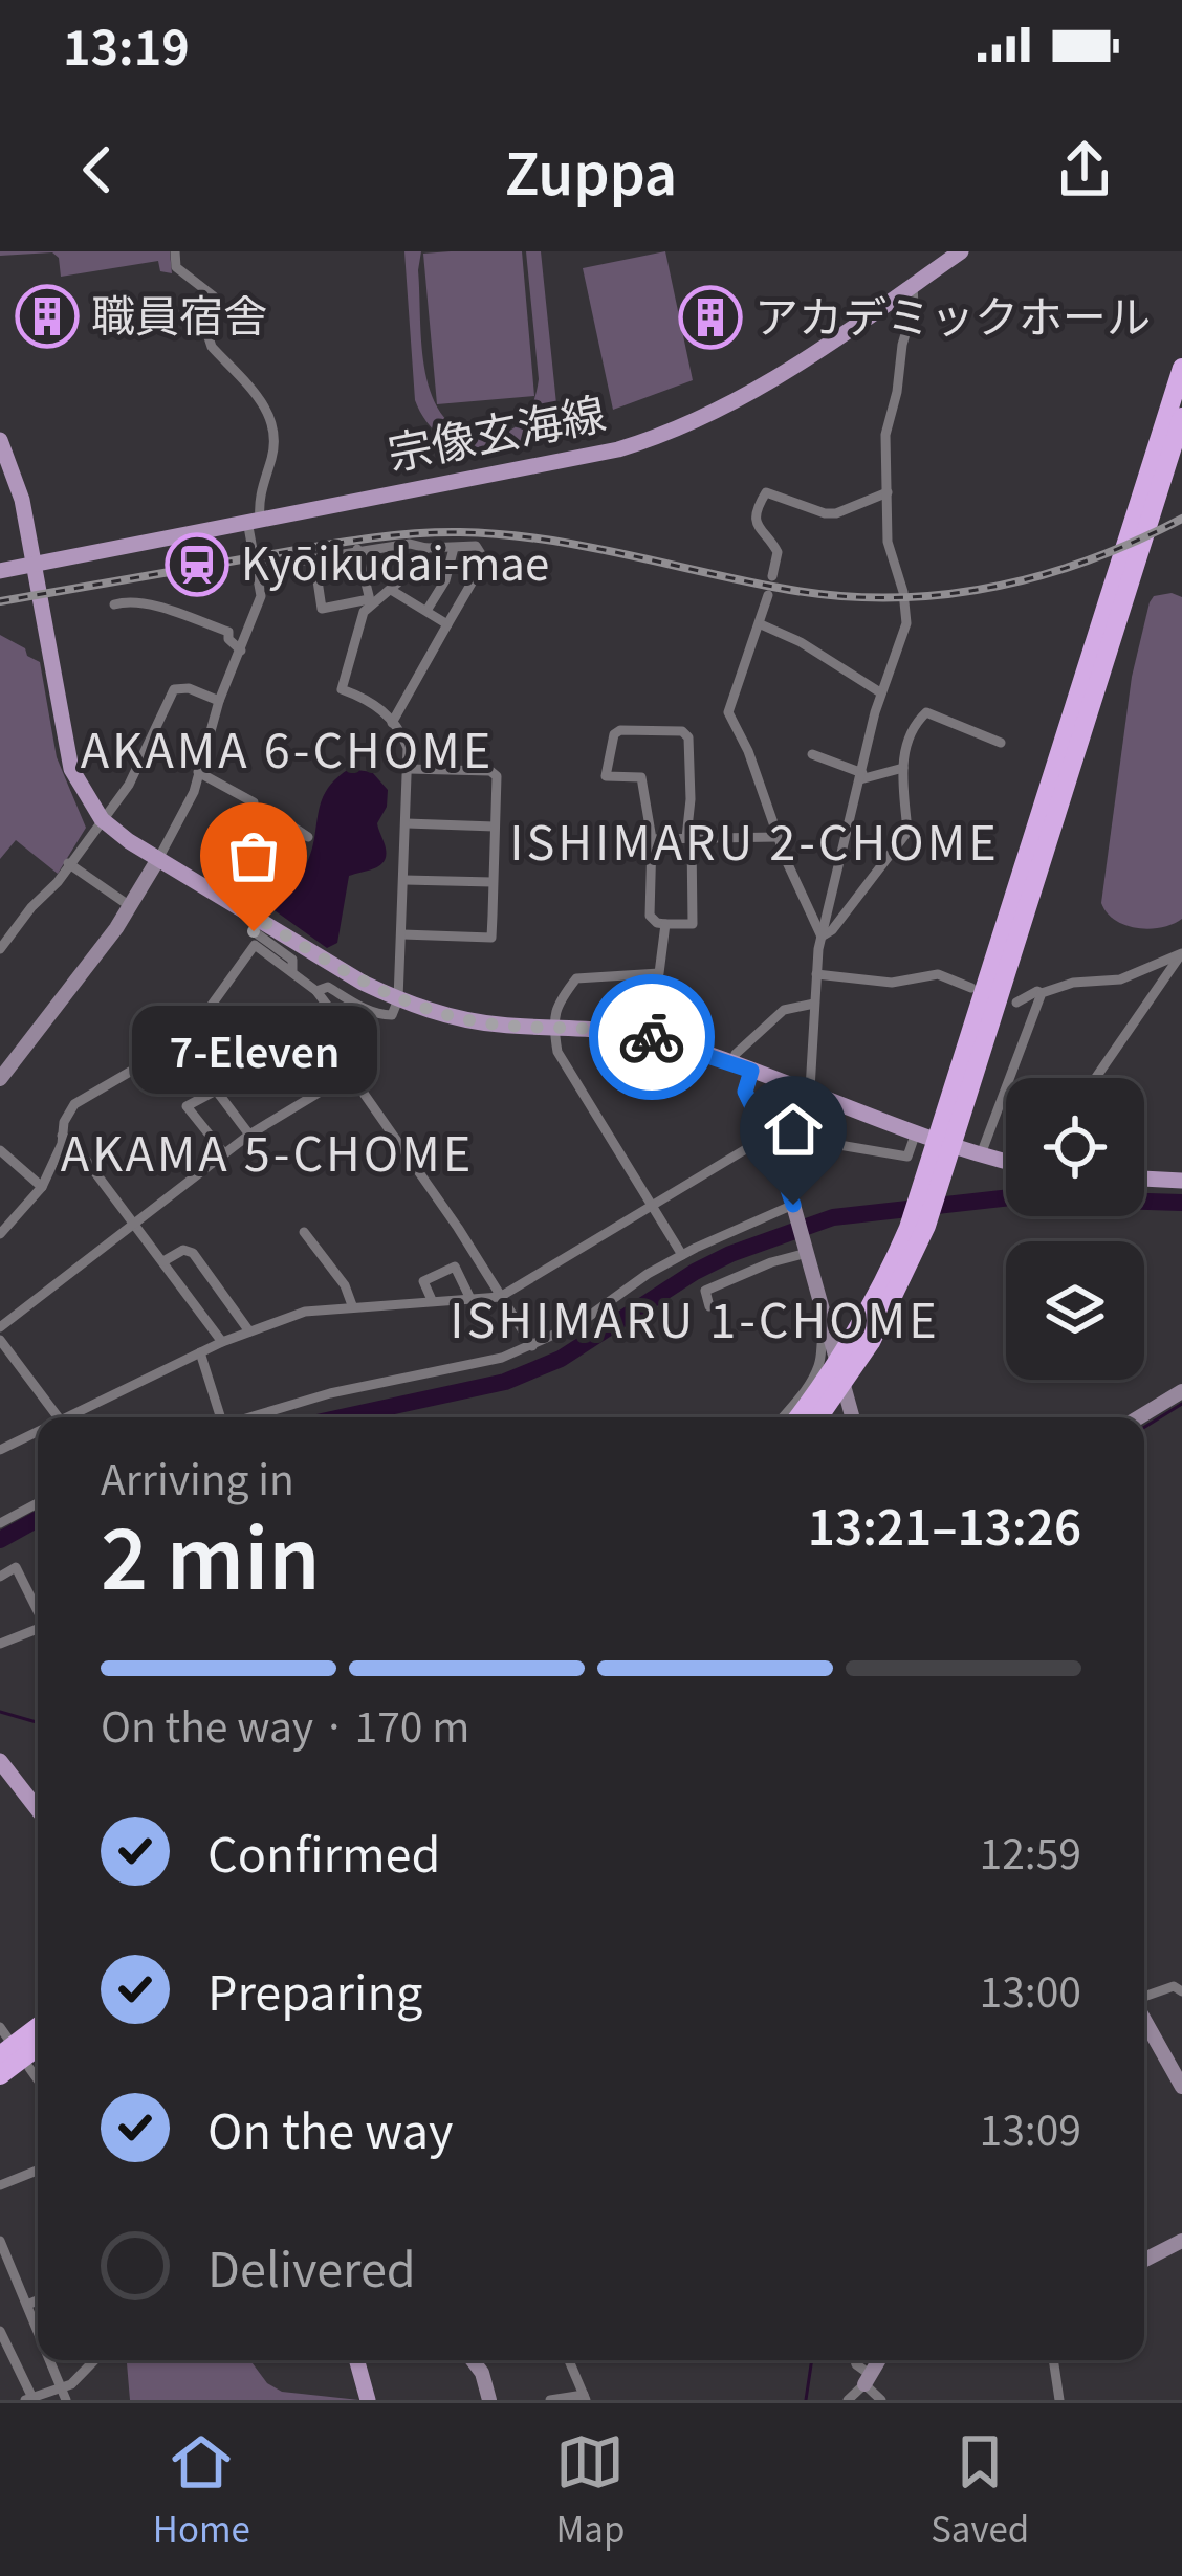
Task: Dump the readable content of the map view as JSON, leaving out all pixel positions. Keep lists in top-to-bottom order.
{
  "streets": {
    "main road": ["宗像玄海線"]
  },
  "districts": [
    "AKAMA 6-CHOME",
    "ISHIMARU 2-CHOME",
    "AKAMA 5-CHOME",
    "ISHIMARU 1-CHOME"
  ],
  "places": {
    "building": ["職員宿舎", "アカデミックホール"],
    "station": ["Kyōikudai-mae"],
    "other": ["7-Eleven"]
  },
  "page": {
    "status": "13:19",
    "header": "Zuppa",
    "bubble": "7-Eleven",
    "heading": ["2 min", "Arriving in", "13:21–13:26"],
    "bar": "On the way · 170 m",
    "list": [
      ["Confirmed", "12:59"],
      ["Preparing", "13:00"],
      ["On the way", "13:09"],
      "Delivered"
    ],
    "tabs": ["Home", "Map", "Saved"]
  }
}
